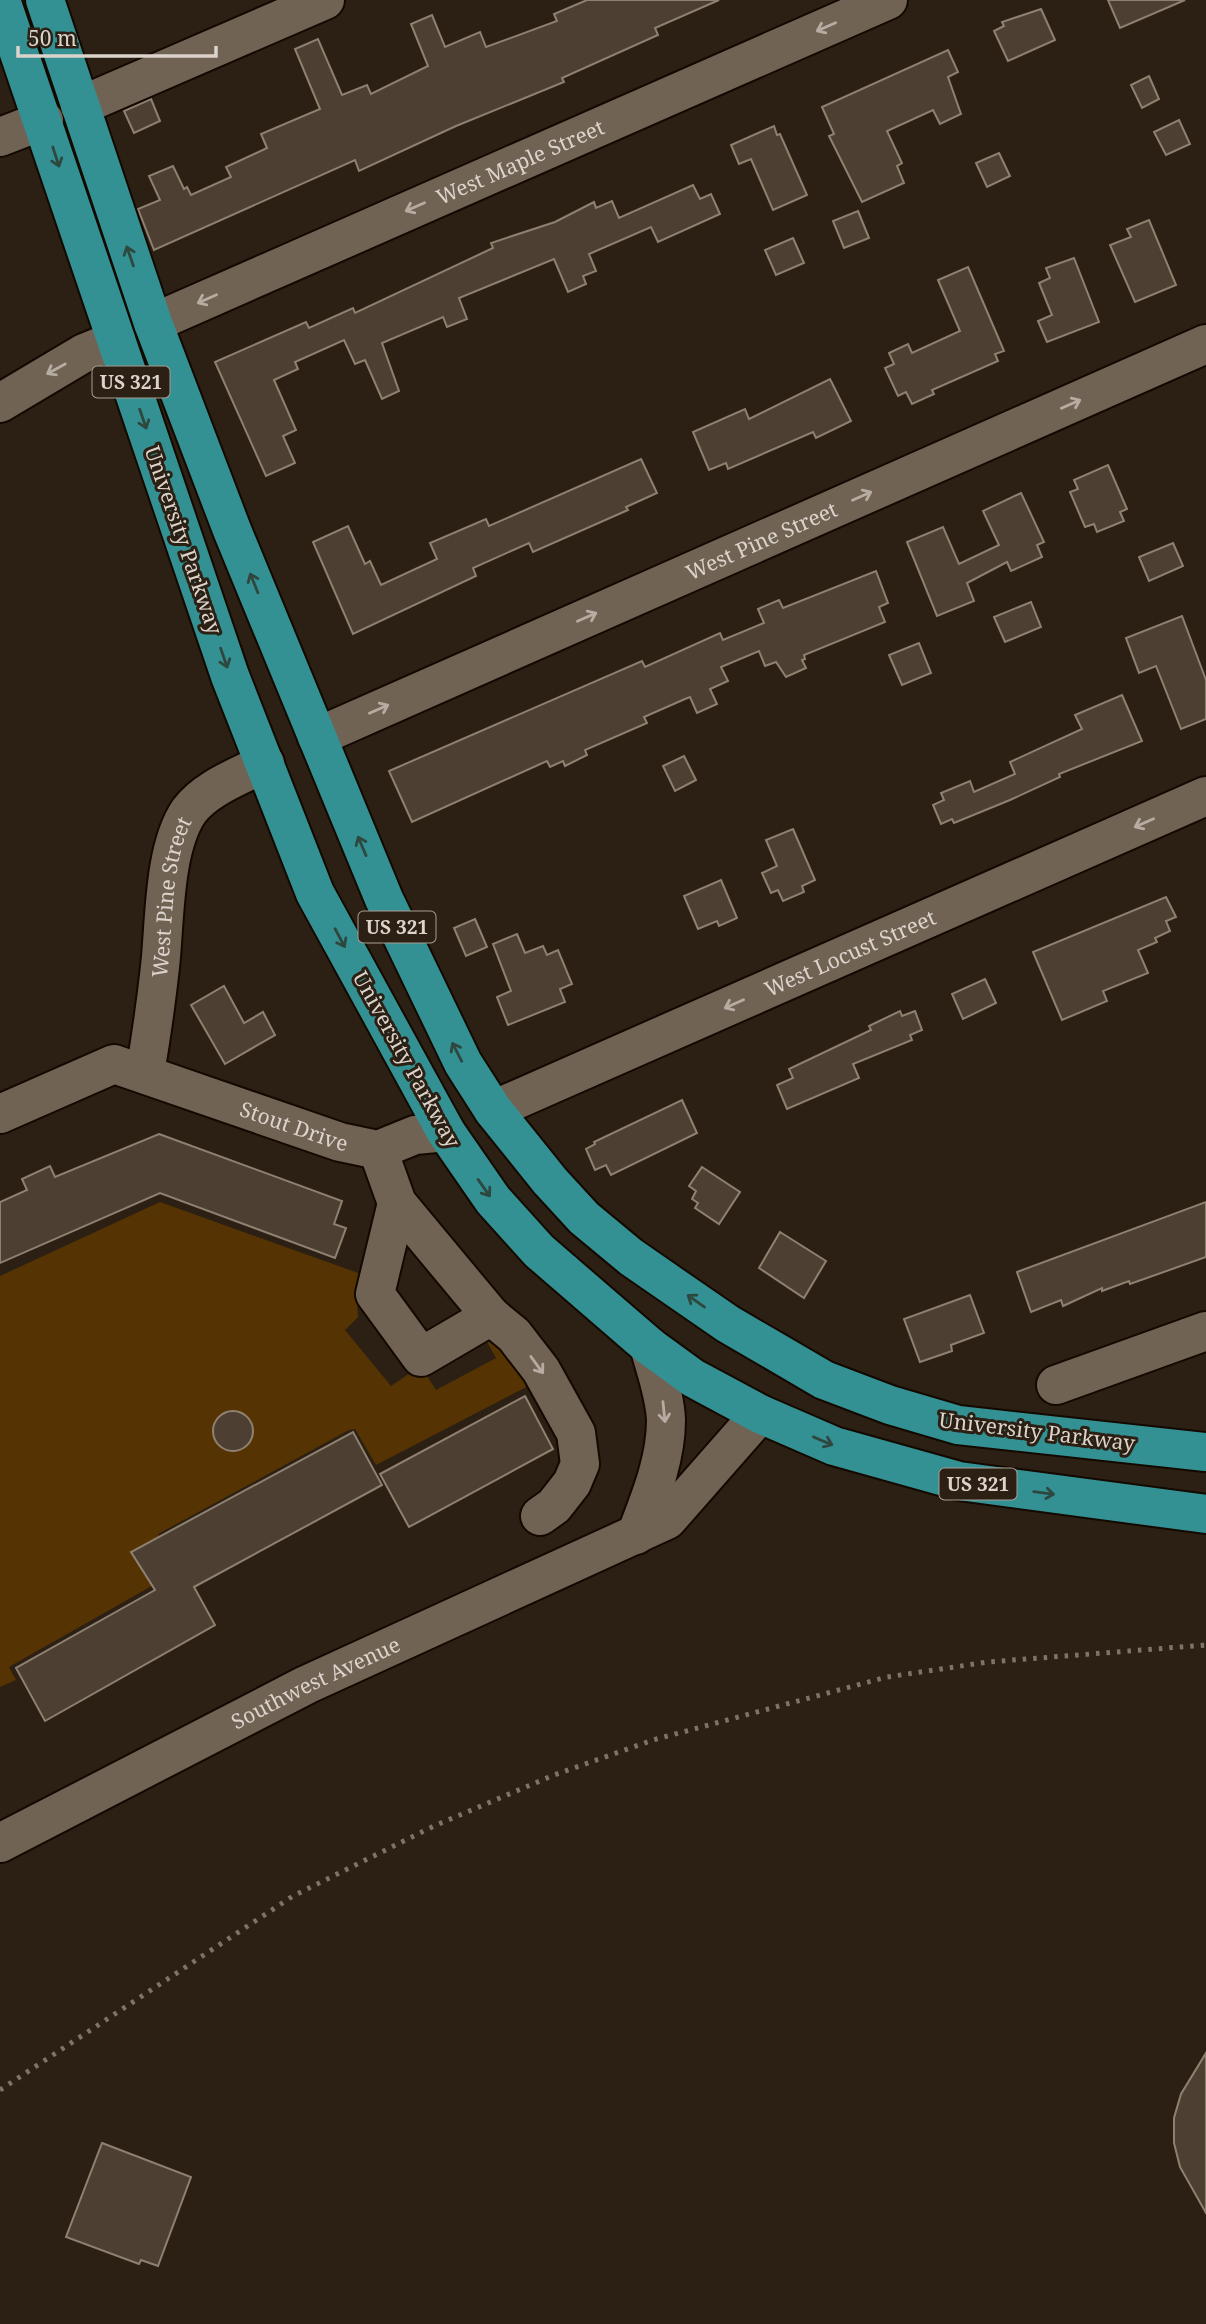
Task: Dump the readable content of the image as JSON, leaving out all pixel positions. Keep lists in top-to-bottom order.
{
  "streets": {
    "highway": ["US 321", "University Parkway"],
    "street": [
      "West Maple Street",
      "West Pine Street",
      "West Locust Street",
      "Stout Drive",
      "Southwest Avenue"
    ]
  },
  "crossings": [
    ["West Maple Street", "University Parkway"],
    ["University Parkway", "West Pine Street"],
    ["University Parkway", "West Locust Street"],
    ["University Parkway", "Stout Drive"],
    ["University Parkway", "Southwest Avenue"],
    ["West Pine Street", "Stout Drive"]
  ],
  "one_way": ["West Pine Street", "West Locust Street"],
  "scale_bar": "50 m"
}
